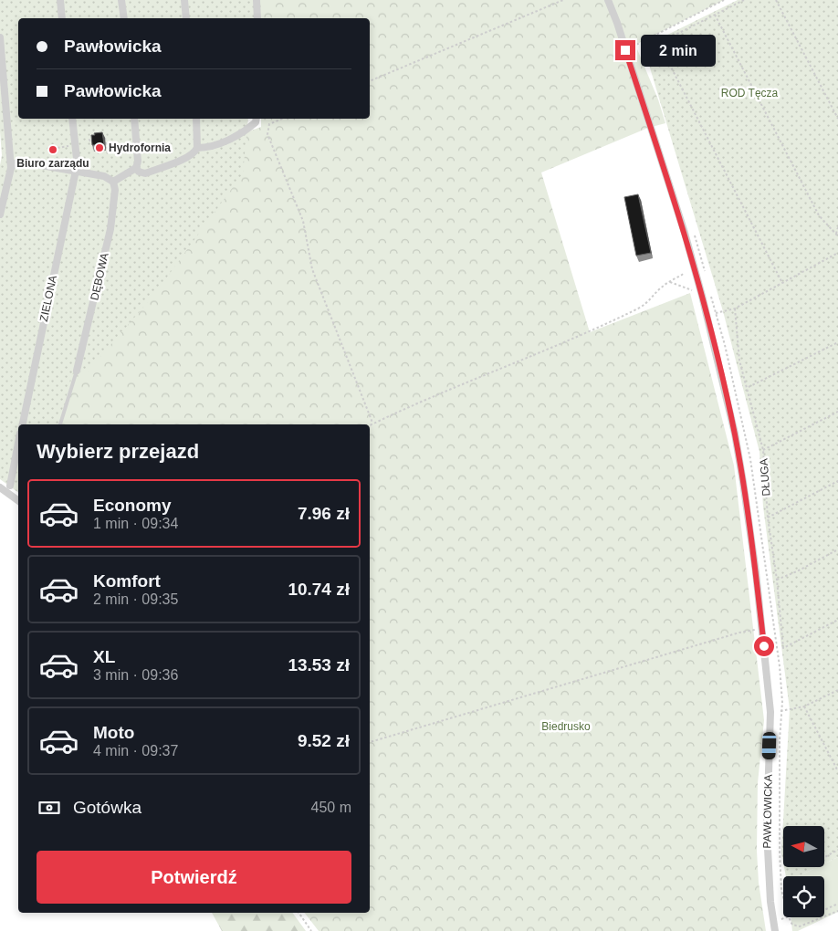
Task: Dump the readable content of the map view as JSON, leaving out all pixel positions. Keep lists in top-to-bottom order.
{
  "streets": {
    "street": ["DĘBOWA", "ZIELONA", "PAWŁOWICKA"],
    "path": ["DŁUGA"]
  },
  "parks": ["ROD Tęcza", "Biedrusko"],
  "places": ["Hydrofornia", "Biuro zarządu"],
  "north": "left",
  "page": {
    "banner": ["Pawłowicka", "Pawłowicka"],
    "bubble": "2 min",
    "heading": "Wybierz przejazd",
    "list": [
      {
        "name": "Economy",
        "note": "1 min · 09:34",
        "value": "7.96 zł"
      },
      {
        "name": "Komfort",
        "note": "2 min · 09:35",
        "value": "10.74 zł"
      },
      {
        "name": "XL",
        "note": "3 min · 09:36",
        "value": "13.53 zł"
      },
      {
        "name": "Moto",
        "note": "4 min · 09:37",
        "value": "9.52 zł"
      }
    ],
    "pay": ["Gotówka", "450 m"],
    "buttons": "Potwierdź"
  }
}
